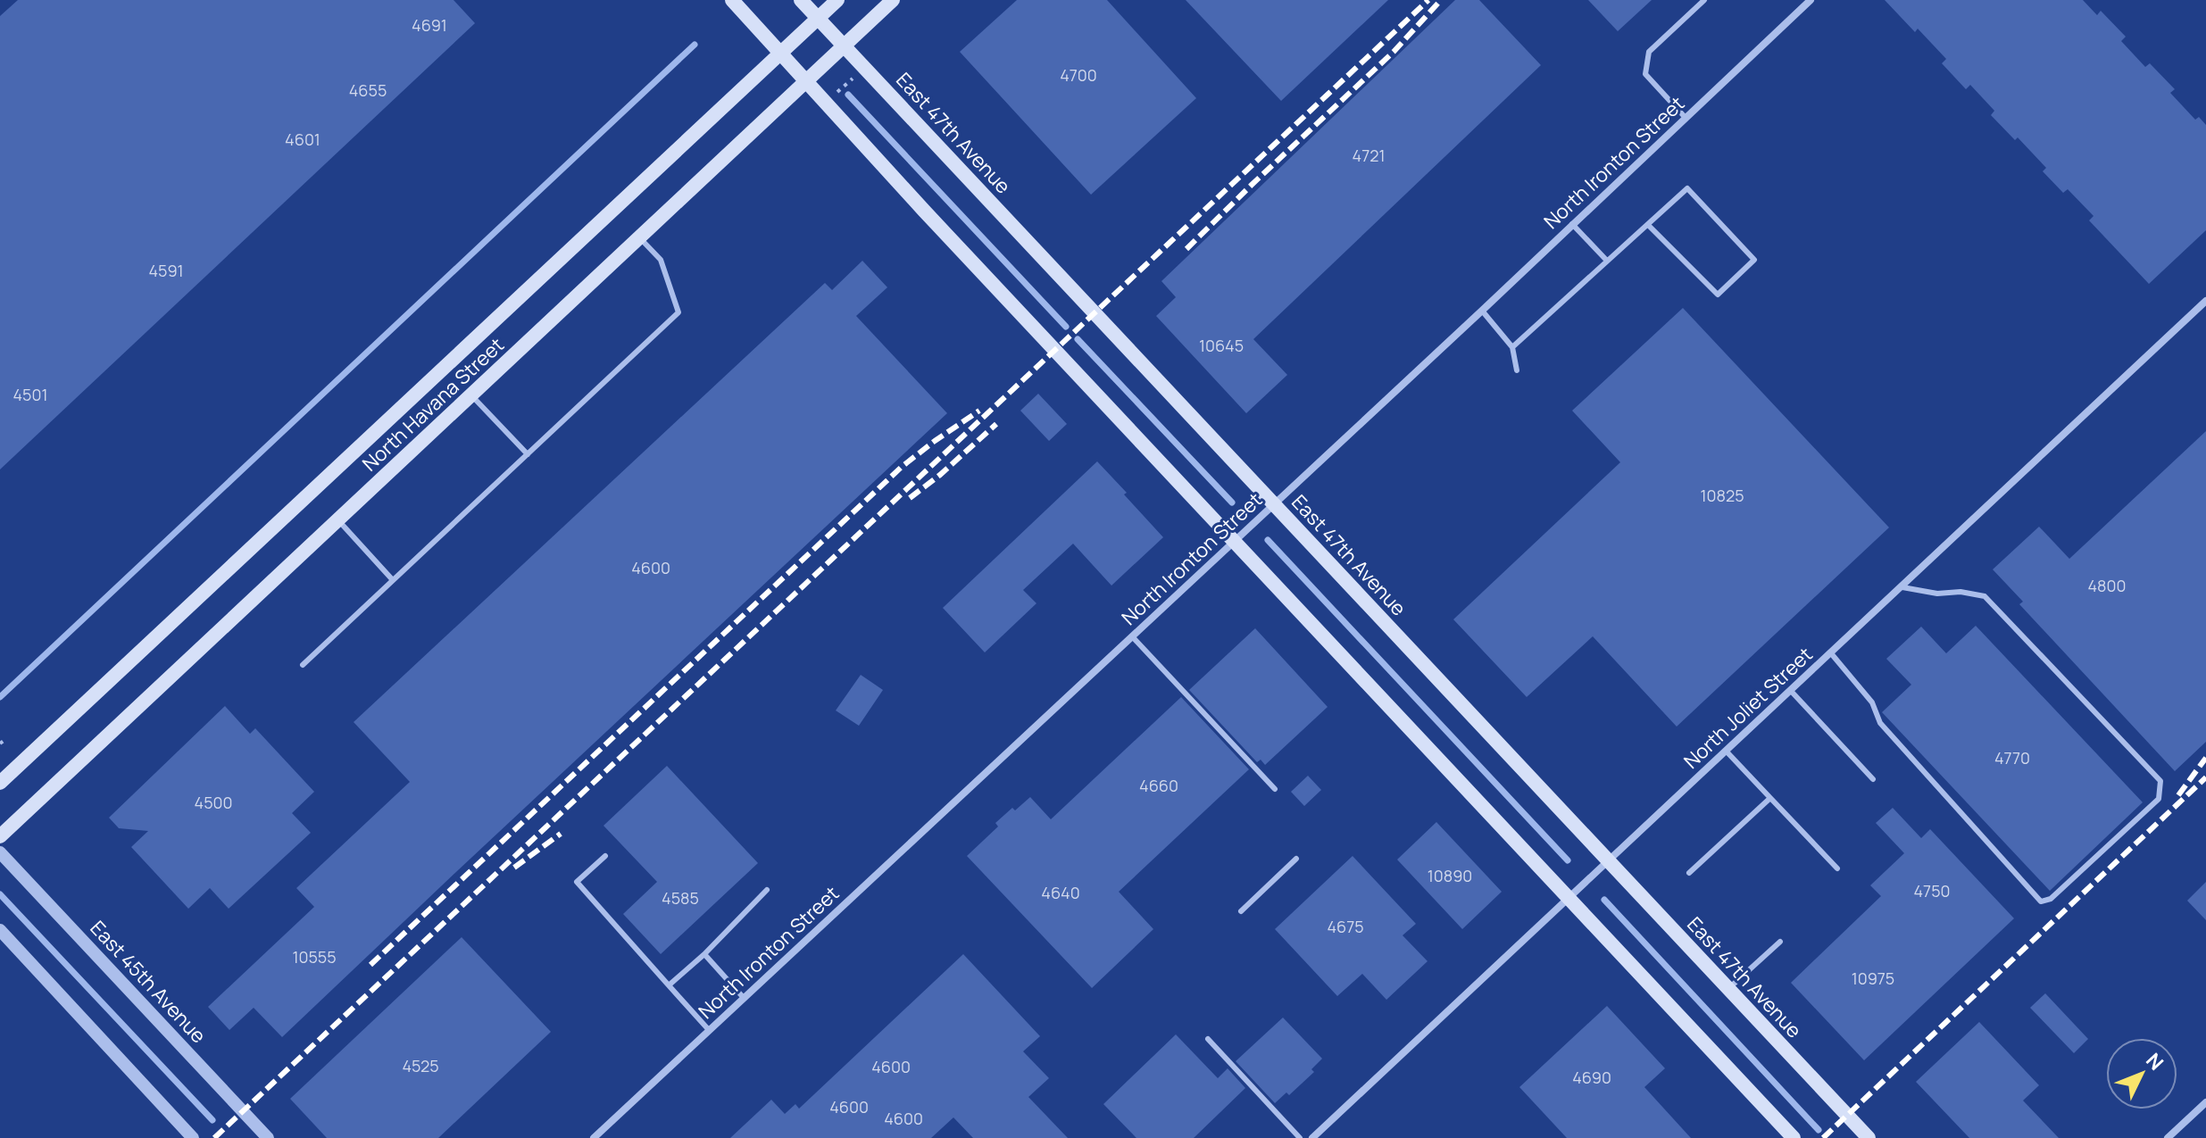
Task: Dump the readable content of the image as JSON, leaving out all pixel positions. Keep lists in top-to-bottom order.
{
  "streets": {
    "main road": ["East 47th Avenue", "North Havana Street"],
    "street": ["North Ironton Street", "North Joliet Street", "East 45th Avenue"]
  },
  "crossings": [
    ["East 47th Avenue", "North Ironton Street"],
    ["East 47th Avenue", "North Havana Street"],
    ["East 47th Avenue", "North Joliet Street"]
  ],
  "house_numbers": [
    "4691",
    "4700",
    "4655",
    "4601",
    "4721",
    "4591",
    "10645",
    "4501",
    "10825",
    "4600",
    "4800",
    "4770",
    "4660",
    "4500",
    "10890",
    "4750",
    "4640",
    "4585",
    "4675",
    "10555",
    "10975",
    "4525",
    "4600",
    "4690",
    "4600",
    "4600"
  ],
  "north": "top right"
}
